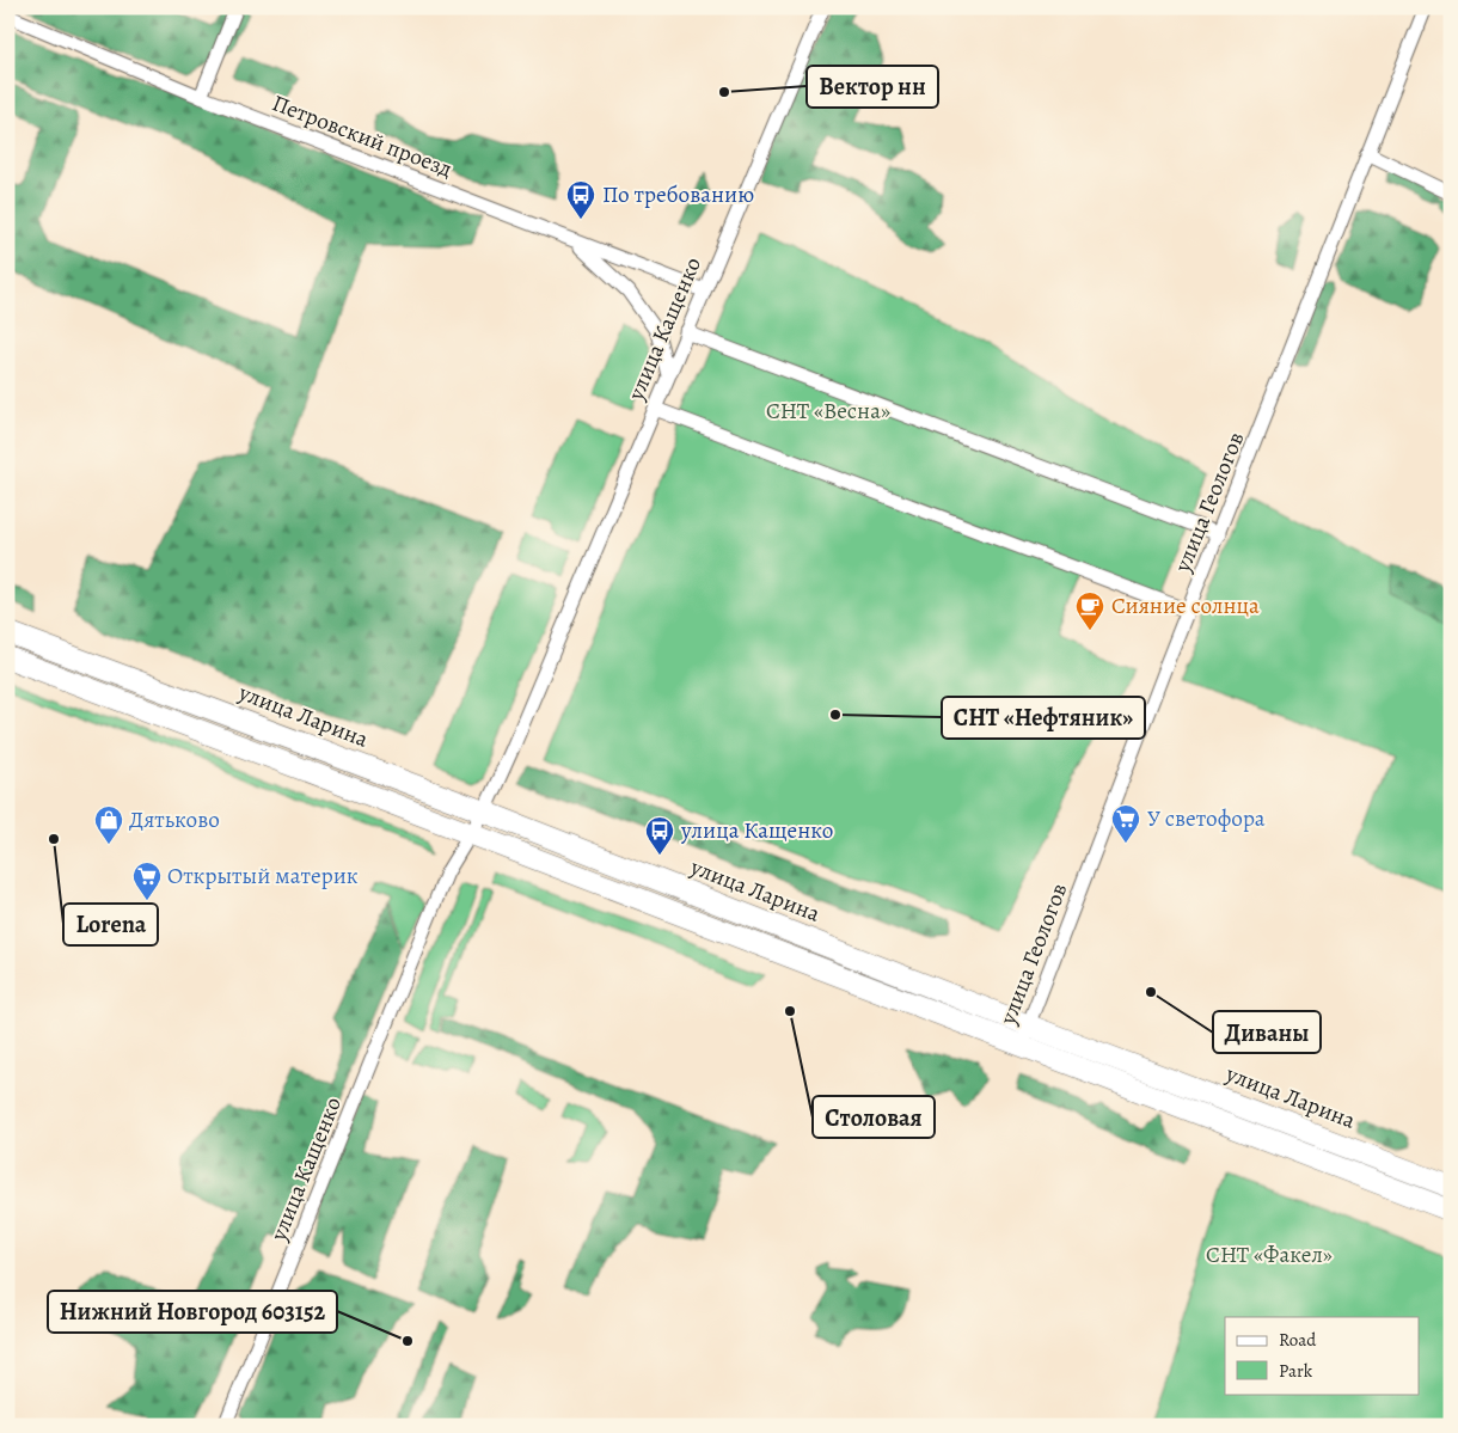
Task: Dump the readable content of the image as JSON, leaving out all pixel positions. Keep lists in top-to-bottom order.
{
  "streets": {
    "main road": ["улица Ларина"],
    "street": ["Петровский проезд", "улица Кащенко", "улица Геологов"]
  },
  "crossings": [
    ["Петровский проезд", "улица Кащенко"],
    ["улица Кащенко", "улица Ларина"],
    ["улица Геологов", "улица Ларина"]
  ],
  "parks": ["СНТ «Весна»", "СНТ «Факел»"],
  "places": {
    "other": [
      "Вектор нн",
      "СНТ «Нефтяник»",
      "Lorena",
      "Диваны",
      "Столовая",
      "Нижний Новгород 603152"
    ],
    "bus stop": ["По требованию", "улица Кащенко"],
    "cafe": ["Сияние солнца"],
    "supermarket": ["У светофора", "Открытый материк"],
    "shop": ["Дятьково"]
  },
  "legend": ["Road", "Park"]
}
